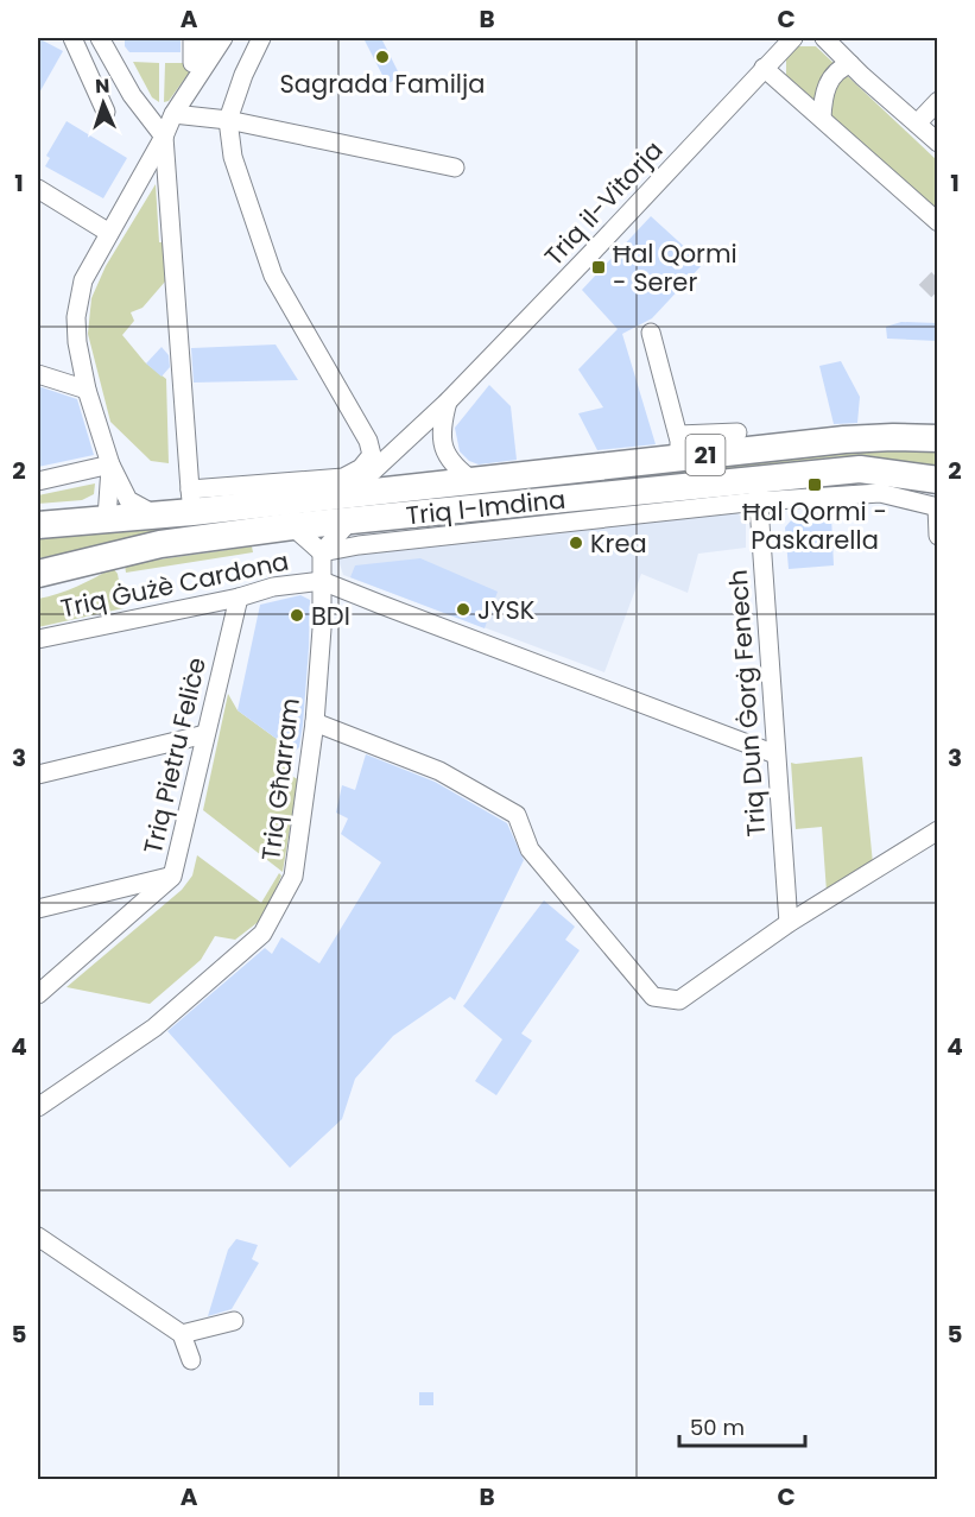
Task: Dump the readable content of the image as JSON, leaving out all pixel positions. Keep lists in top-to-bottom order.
{
  "streets": {
    "highway": ["21", "Triq l-Imdina"],
    "street": [
      "Triq il-Vitorja",
      "Triq Ġużè Cardona",
      "Triq Dun Ġorġ Fenech",
      "Triq Pietru Feliċe",
      "Triq Għarram"
    ]
  },
  "crossings": [
    ["Triq il-Vitorja", "Triq l-Imdina"],
    ["Triq l-Imdina", "Triq Dun Ġorġ Fenech"],
    ["Triq l-Imdina", "Triq Għarram"],
    ["Triq Ġużè Cardona", "Triq Pietru Feliċe"],
    ["Triq Ġużè Cardona", "Triq Għarram"]
  ],
  "places": {
    "other": [
      "Sagrada Familja",
      "Krea",
      "JYSK",
      "BDI"
    ],
    "transit": ["Ħal Qormi - Serer", "Ħal Qormi - Paskarella"]
  },
  "scale_bar": "50 m",
  "north": "top",
  "grid": {
    "columns": ["A", "B", "C"],
    "rows": [
      "1",
      "2",
      "3",
      "4",
      "5"
    ]
  }
}
